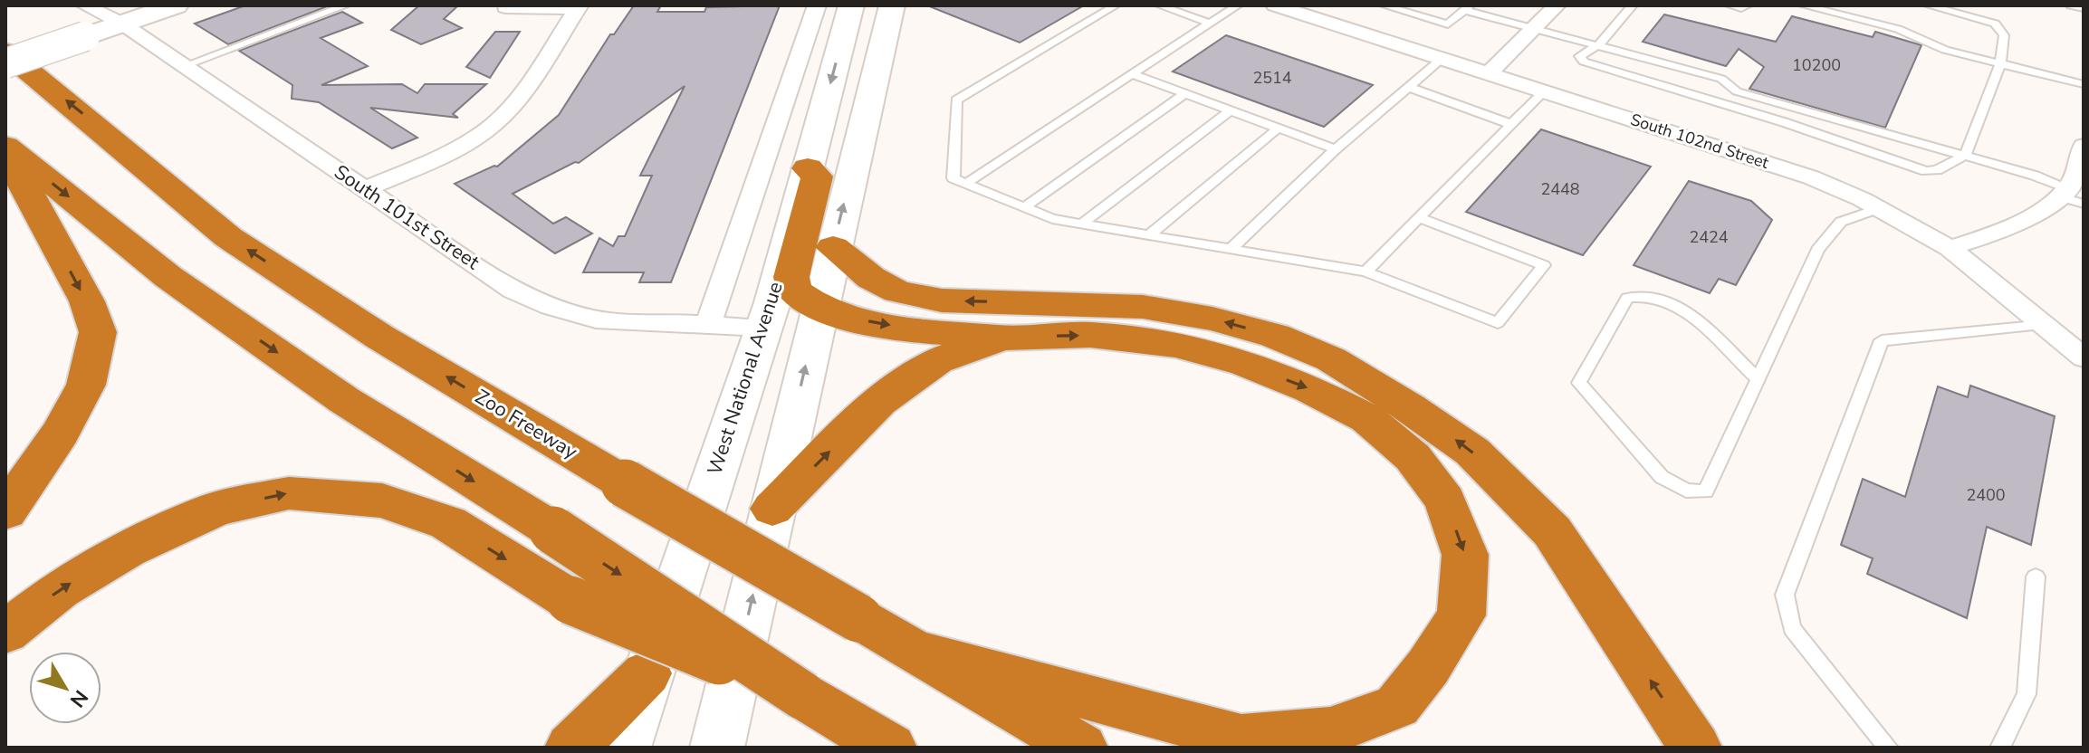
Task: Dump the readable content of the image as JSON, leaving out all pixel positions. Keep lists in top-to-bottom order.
{
  "streets": {
    "highway": ["Zoo Freeway"],
    "main road": ["West National Avenue"],
    "street": ["South 102nd Street", "South 101st Street"]
  },
  "crossings": [
    ["South 101st Street", "West National Avenue"]
  ],
  "house_numbers": [
    "10200",
    "2514",
    "2448",
    "2424",
    "2400"
  ],
  "north": "bottom right"
}
